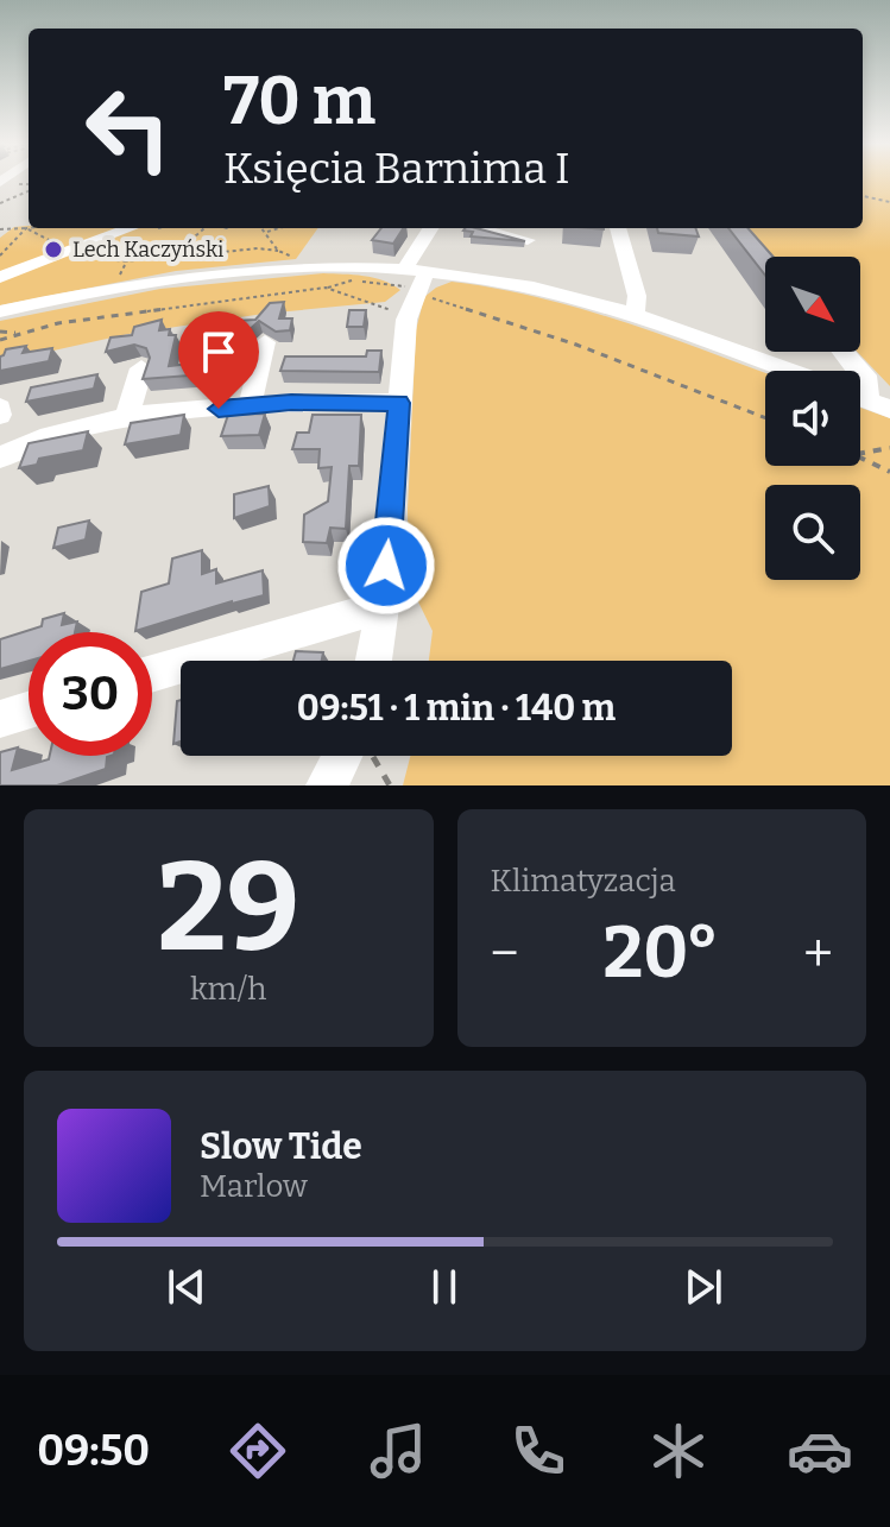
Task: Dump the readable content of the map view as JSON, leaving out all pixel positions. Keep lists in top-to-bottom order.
{
  "places": ["Lech Kaczyński"],
  "north": "bottom right",
  "page": {
    "turn": ["70 m", "Księcia Barnima I"],
    "limit": "30",
    "trip": "09:51 · 1 min · 140 m",
    "tile": [
      ["29", "km/h"],
      "Klimatyzacja"
    ],
    "heat": ["−", "20°", "+"],
    "song": ["Slow Tide", "Marlow"],
    "tabs": "09:50"
  }
}
